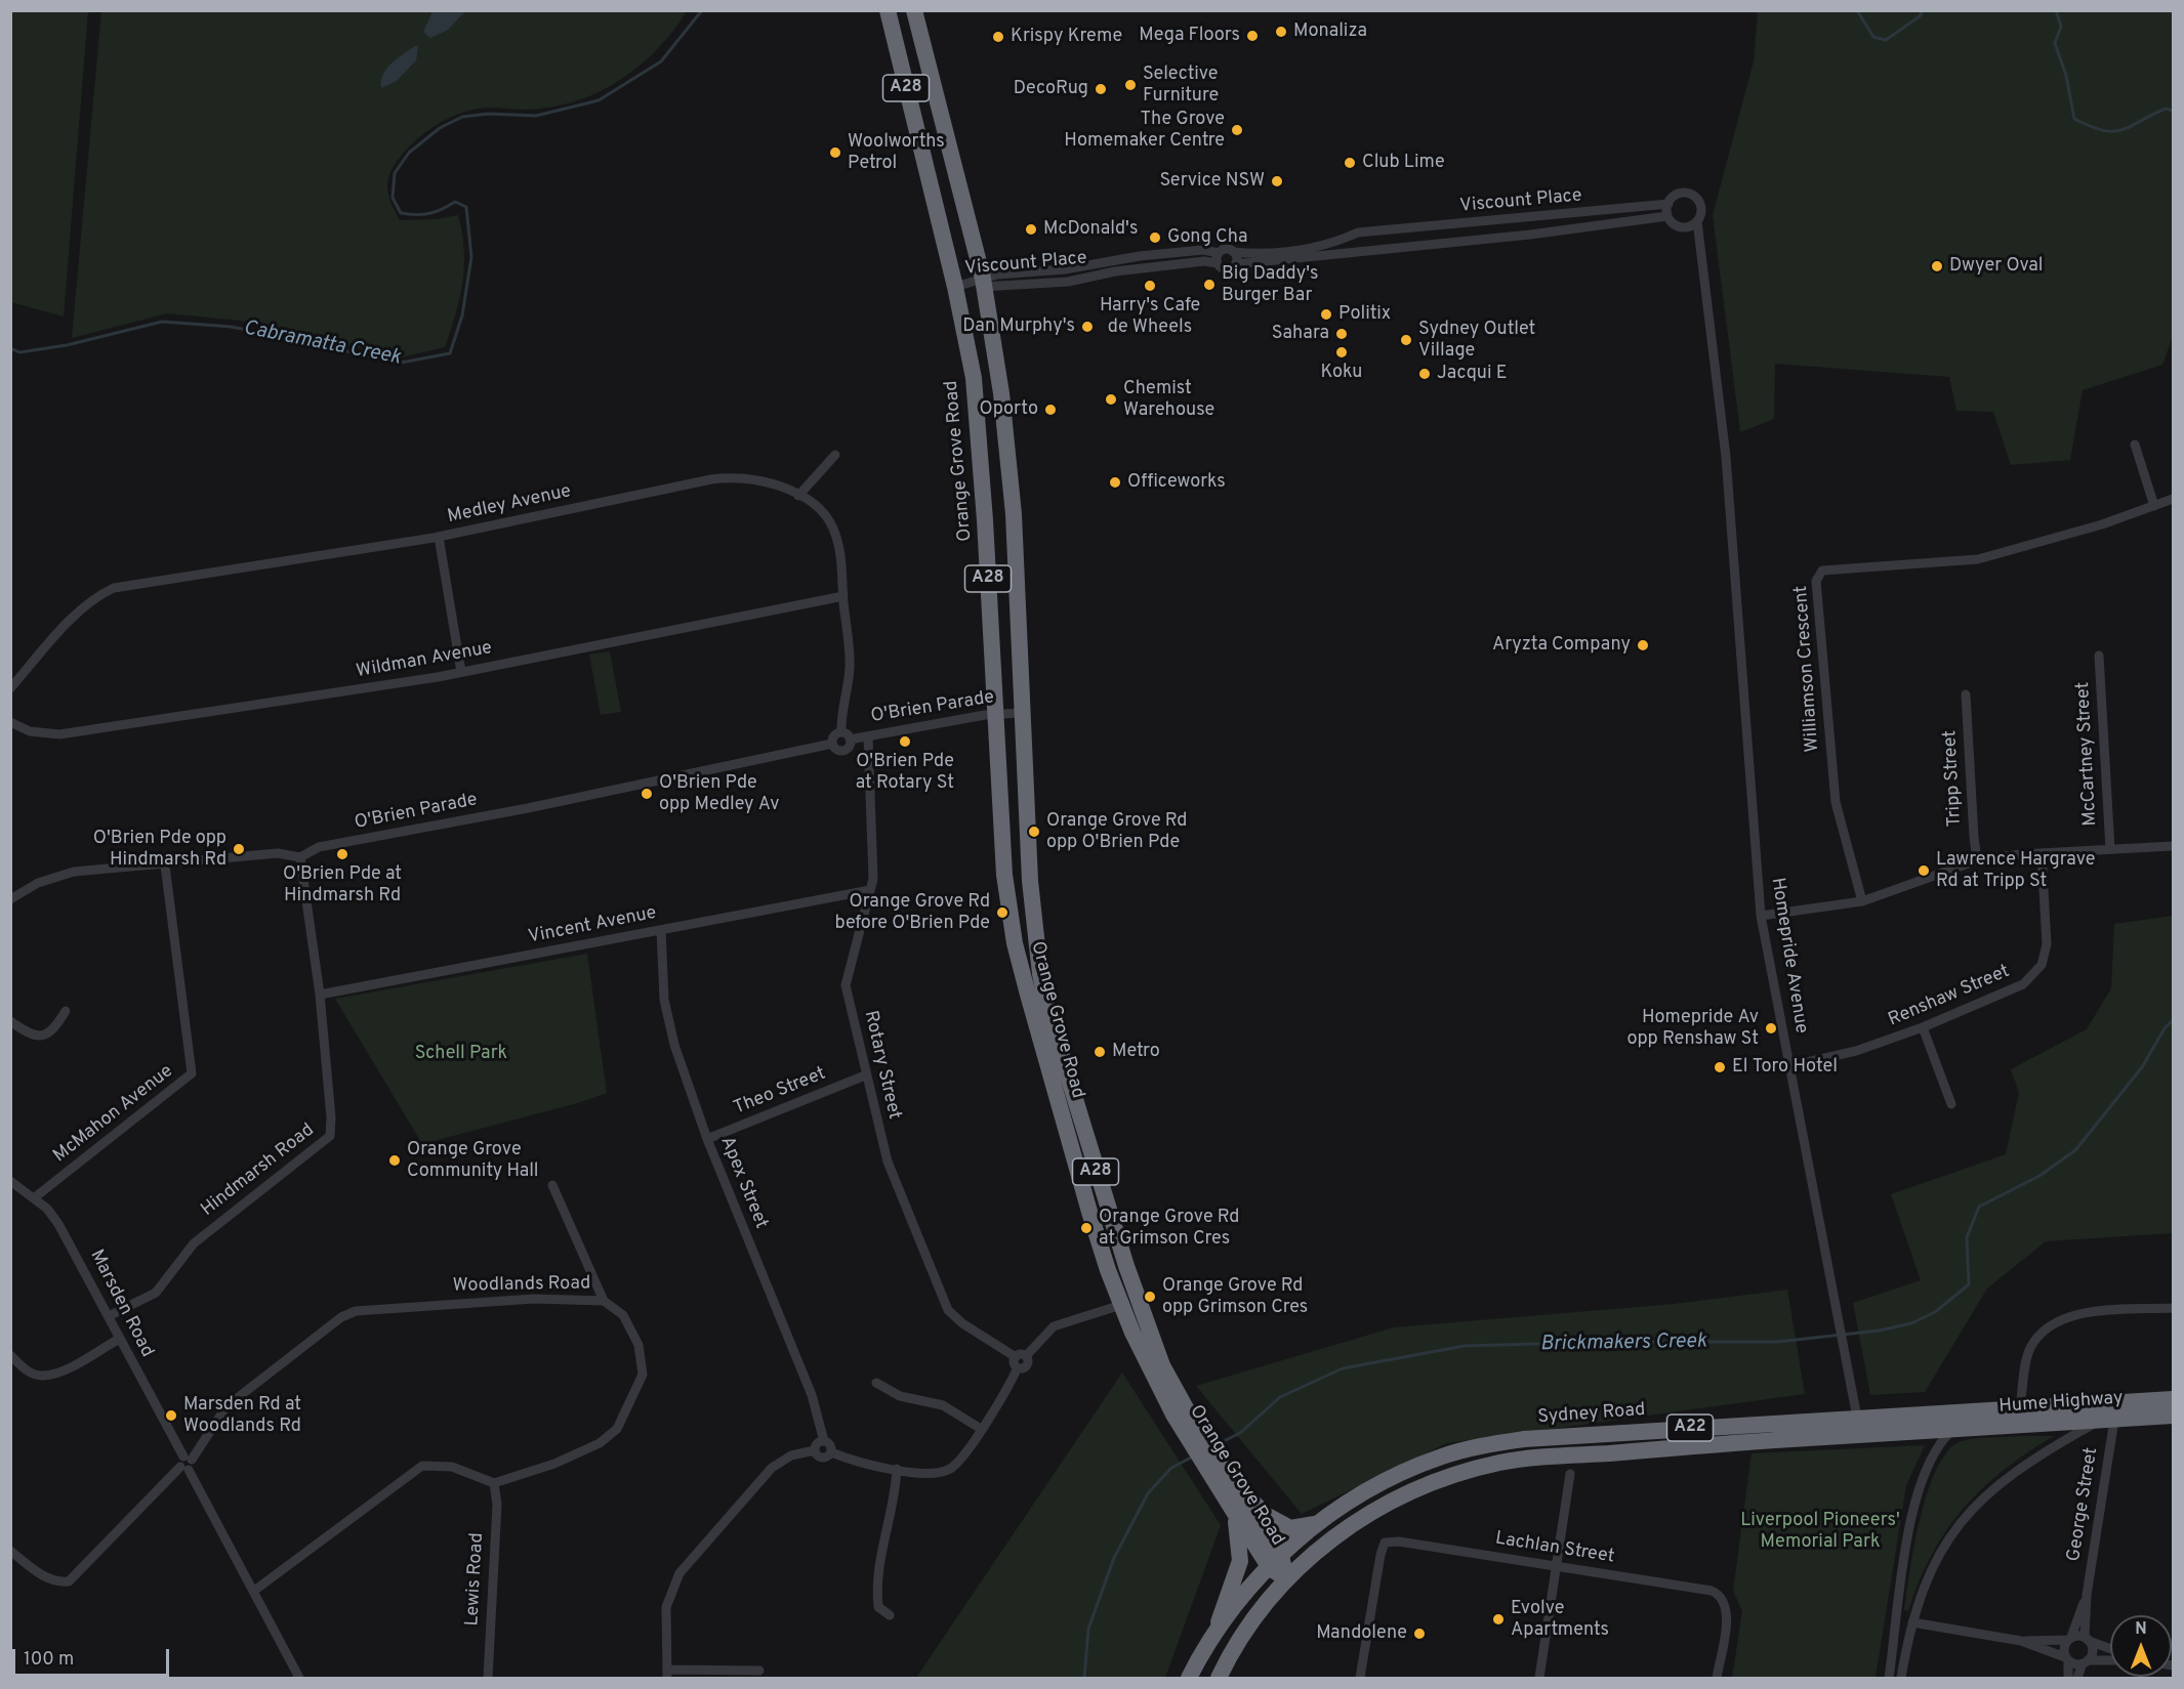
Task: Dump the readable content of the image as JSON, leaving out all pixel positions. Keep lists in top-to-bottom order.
{
  "streets": {
    "highway": [
      "A28",
      "Orange Grove Road",
      "Hume Highway",
      "Sydney Road",
      "A22"
    ],
    "street": [
      "Viscount Place",
      "Medley Avenue",
      "Wildman Avenue",
      "Williamson Crescent",
      "O'Brien Parade",
      "McCartney Street",
      "Tripp Street",
      "Vincent Avenue",
      "Homepride Avenue",
      "Renshaw Street",
      "Rotary Street",
      "Theo Street",
      "McMahon Avenue",
      "Hindmarsh Road",
      "Apex Street",
      "Woodlands Road",
      "Marsden Road",
      "George Street",
      "Lachlan Street",
      "Lewis Road"
    ]
  },
  "crossings": [
    ["A28", "Orange Grove Road"],
    ["A28", "A22"],
    ["Viscount Place", "Orange Grove Road"],
    ["Viscount Place", "Homepride Avenue"],
    ["Orange Grove Road", "O'Brien Parade"],
    ["Orange Grove Road", "Sydney Road"],
    ["Orange Grove Road", "A22"],
    ["Medley Avenue", "Wildman Avenue"],
    ["Medley Avenue", "O'Brien Parade"],
    ["O'Brien Parade", "Rotary Street"],
    ["O'Brien Parade", "McMahon Avenue"],
    ["O'Brien Parade", "Hindmarsh Road"],
    ["Vincent Avenue", "Rotary Street"],
    ["Vincent Avenue", "Hindmarsh Road"],
    ["Vincent Avenue", "Apex Street"],
    ["Homepride Avenue", "Renshaw Street"],
    ["Homepride Avenue", "Sydney Road"],
    ["Rotary Street", "Theo Street"],
    ["Theo Street", "Apex Street"],
    ["McMahon Avenue", "Marsden Road"],
    ["Hindmarsh Road", "Marsden Road"],
    ["Woodlands Road", "Marsden Road"],
    ["Woodlands Road", "Lewis Road"],
    ["Hume Highway", "Sydney Road"],
    ["Hume Highway", "A22"],
    ["Hume Highway", "George Street"],
    ["Sydney Road", "A22"]
  ],
  "water": ["Cabramatta Creek", "Brickmakers Creek"],
  "parks": ["Schell Park", "Liverpool Pioneers' Memorial Park"],
  "places": [
    "Monaliza",
    "Mega Floors",
    "Krispy Kreme",
    "Selective Furniture",
    "DecoRug",
    "The Grove Homemaker Centre",
    "Woolworths Petrol",
    "Club Lime",
    "Service NSW",
    "McDonald's",
    "Gong Cha",
    "Dwyer Oval",
    "Big Daddy's Burger Bar",
    "Harry's Cafe de Wheels",
    "Politix",
    "Dan Murphy's",
    "Sahara",
    "Sydney Outlet Village",
    "Koku",
    "Jacqui E",
    "Chemist Warehouse",
    "Oporto",
    "Officeworks",
    "Aryzta Company",
    "O'Brien Pde at Rotary St",
    "O'Brien Pde opp Medley Av",
    "Orange Grove Rd opp O'Brien Pde",
    "O'Brien Pde opp Hindmarsh Rd",
    "O'Brien Pde at Hindmarsh Rd",
    "Lawrence Hargrave Rd at Tripp St",
    "Orange Grove Rd before O'Brien Pde",
    "Homepride Av opp Renshaw St",
    "Metro",
    "El Toro Hotel",
    "Orange Grove Community Hall",
    "Orange Grove Rd at Grimson Cres",
    "Orange Grove Rd opp Grimson Cres",
    "Marsden Rd at Woodlands Rd",
    "Evolve Apartments",
    "Mandolene"
  ],
  "scale_bar": "100 m",
  "north": "top"
}
